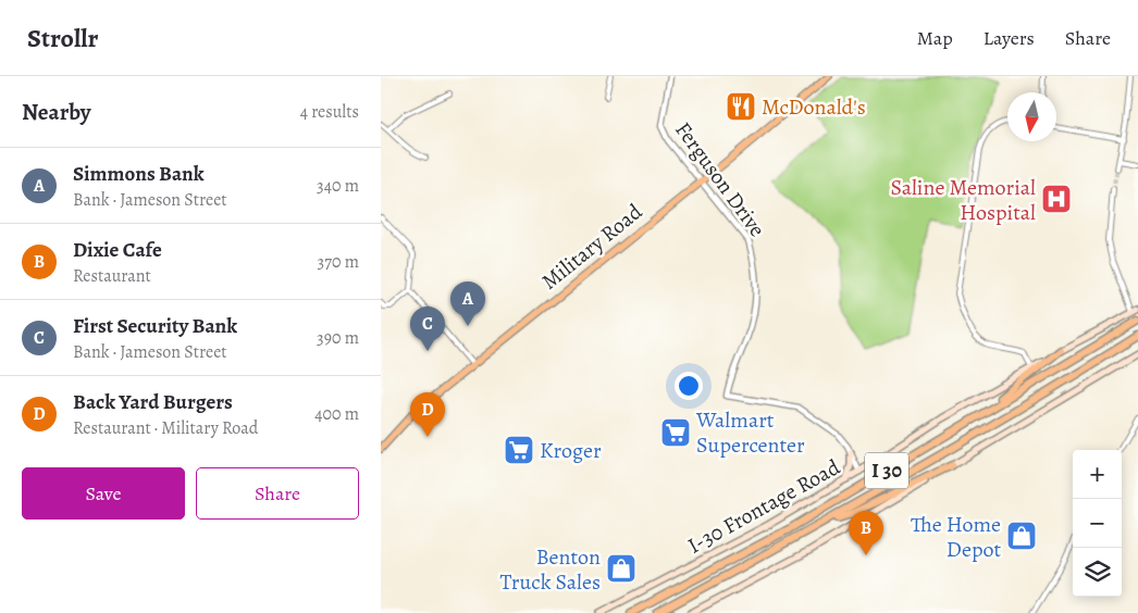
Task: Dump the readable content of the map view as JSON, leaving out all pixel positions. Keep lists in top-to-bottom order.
{
  "streets": {
    "highway": ["I 30"],
    "main road": ["Military Road", "I-30 Frontage Road"],
    "street": ["Ferguson Drive"]
  },
  "crossings": [
    ["Ferguson Drive", "Military Road"],
    ["Ferguson Drive", "I-30 Frontage Road"]
  ],
  "places": {
    "restaurant": ["McDonald's"],
    "hospital": ["Saline Memorial Hospital"],
    "supermarket": ["Walmart Supercenter", "Kroger"],
    "shop": ["The Home Depot", "Benton Truck Sales"]
  },
  "north": "bottom",
  "page": {
    "header": "Strollr",
    "nav": ["Map", "Layers", "Share"],
    "heading": ["Nearby", "4 results"],
    "list": [
      {
        "mark": "A",
        "name": "Simmons Bank",
        "note": "Bank · Jameson Street",
        "value": "340 m"
      },
      {
        "mark": "B",
        "name": "Dixie Cafe",
        "note": "Restaurant",
        "value": "370 m"
      },
      {
        "mark": "C",
        "name": "First Security Bank",
        "note": "Bank · Jameson Street",
        "value": "390 m"
      },
      {
        "mark": "D",
        "name": "Back Yard Burgers",
        "note": "Restaurant · Military Road",
        "value": "400 m"
      }
    ],
    "pins": [
      "A",
      "C",
      "D",
      "B"
    ],
    "map_buttons": ["+", "−"],
    "buttons": ["Save", "Share"]
  }
}
